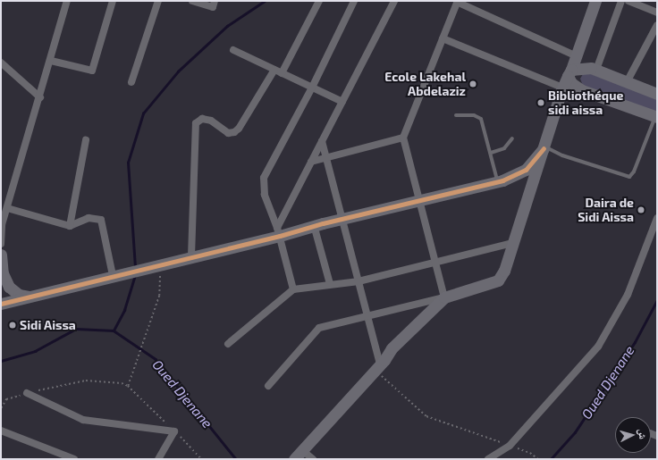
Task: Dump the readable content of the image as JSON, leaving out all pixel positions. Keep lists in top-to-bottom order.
{
  "water": ["Oued Djenane"],
  "places": [
    "Ecole Lakehal Abdelaziz",
    "Bibliothéque sidi aissa",
    "Daira de Sidi Aissa",
    "Sidi Aissa"
  ],
  "north": "right"
}
